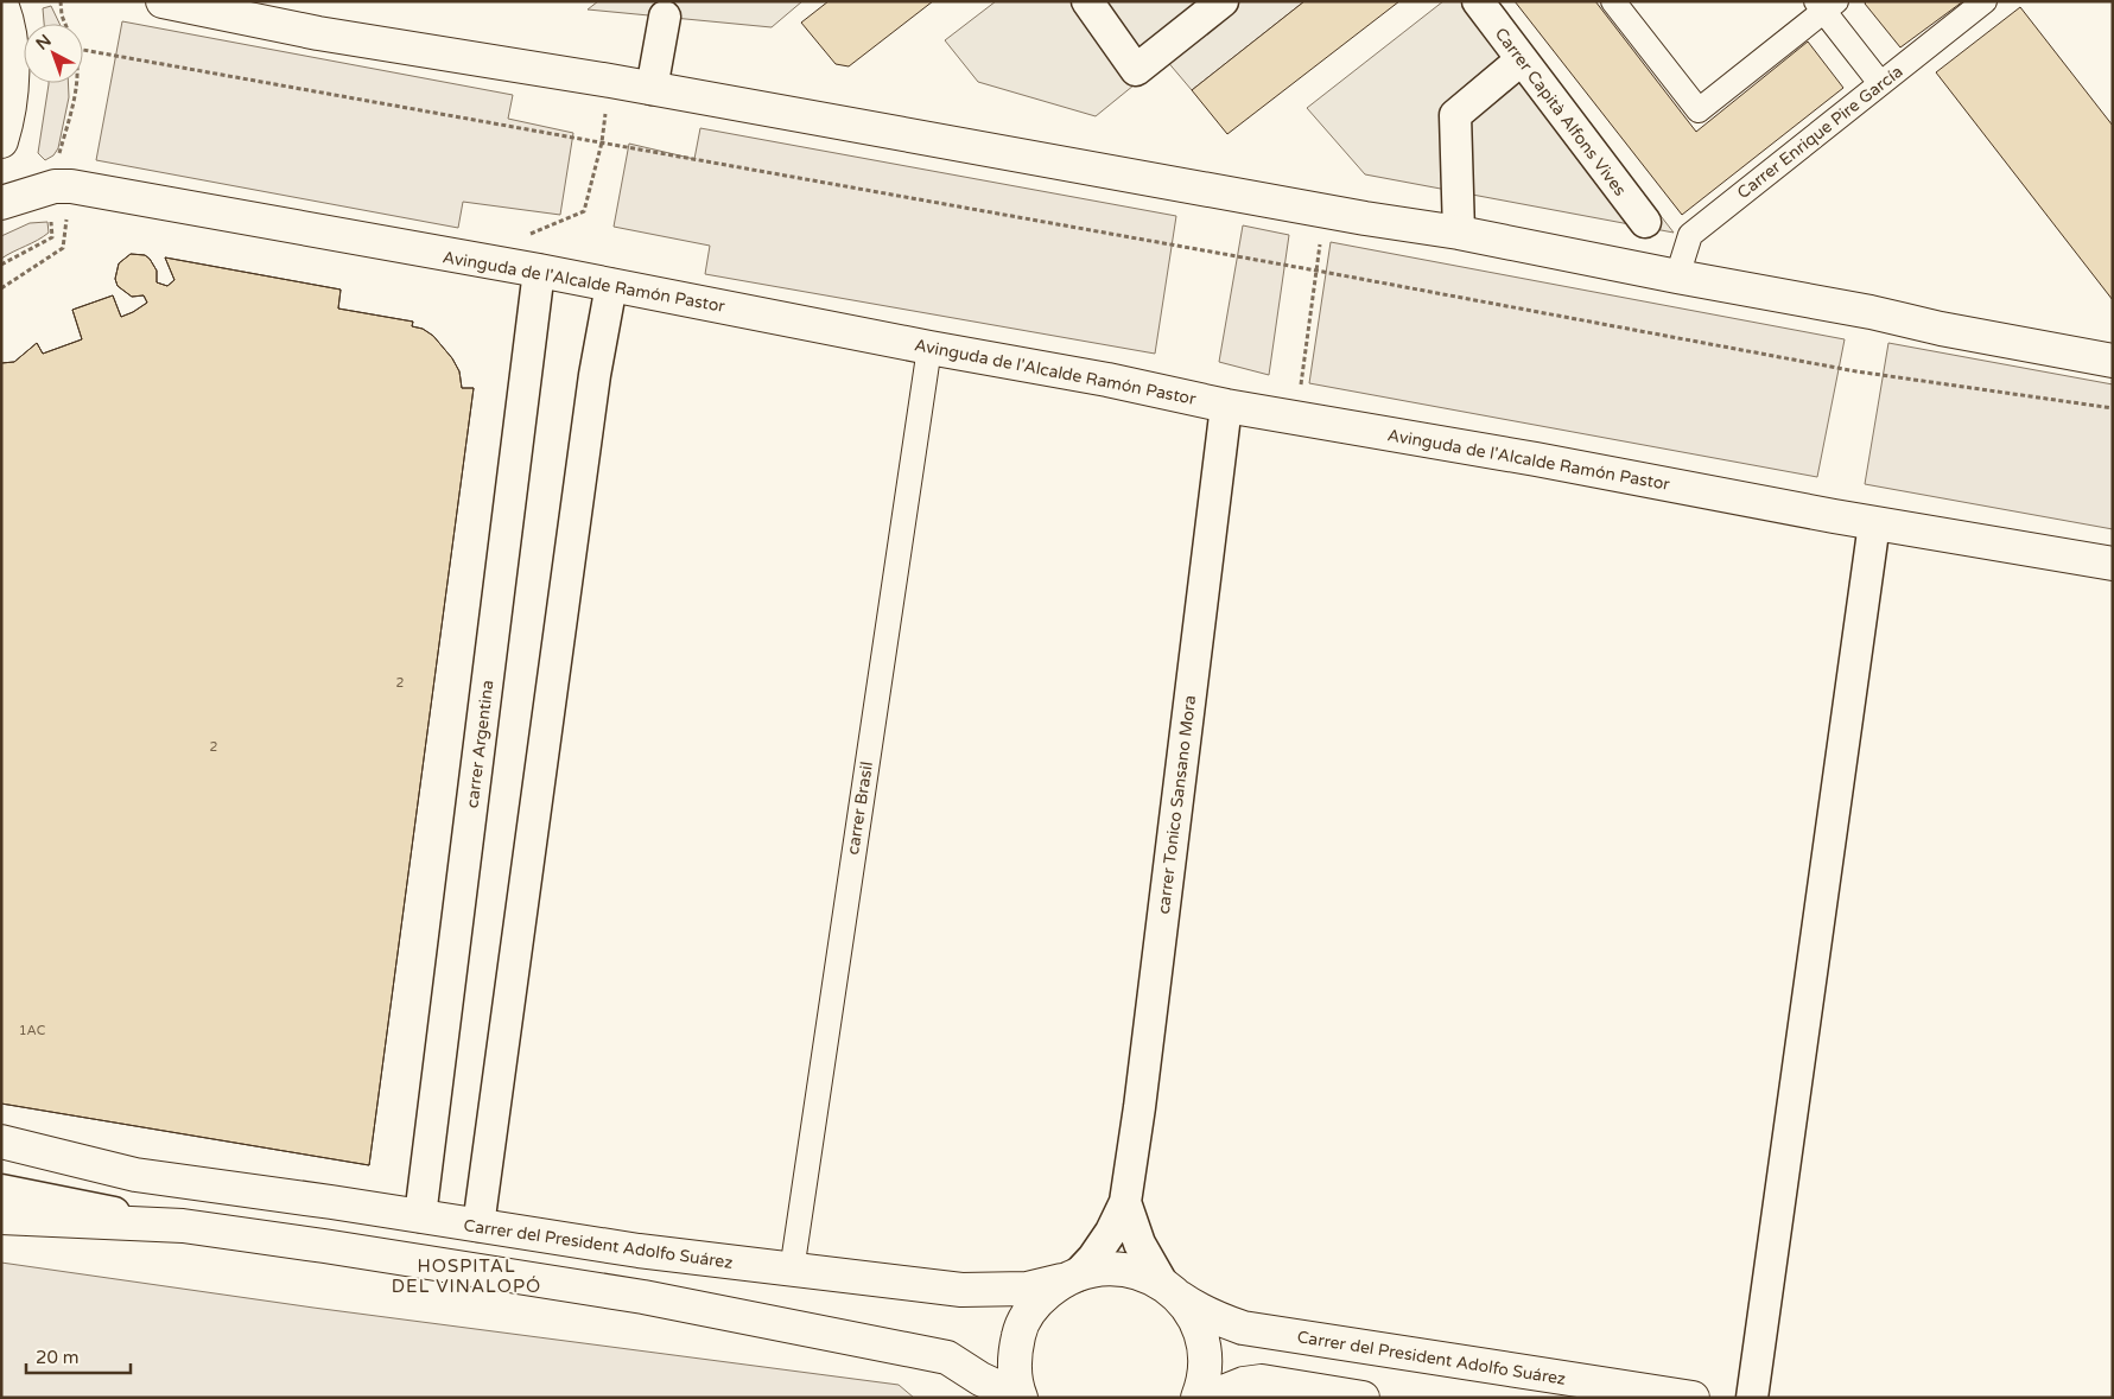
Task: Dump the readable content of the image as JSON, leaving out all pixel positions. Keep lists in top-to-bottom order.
{
  "streets": {
    "main road": ["Avinguda de l'Alcalde Ramón Pastor", "Carrer del President Adolfo Suárez"],
    "street": [
      "Carrer Capità Alfons Vives",
      "Carrer Enrique Pire García",
      "carrer Argentina",
      "carrer Tonico Sansano Mora",
      "carrer Brasil"
    ]
  },
  "crossings": [
    ["Avinguda de l'Alcalde Ramón Pastor", "carrer Argentina"],
    ["Avinguda de l'Alcalde Ramón Pastor", "carrer Tonico Sansano Mora"],
    ["Avinguda de l'Alcalde Ramón Pastor", "carrer Brasil"],
    ["carrer Argentina", "Carrer del President Adolfo Suárez"],
    ["carrer Tonico Sansano Mora", "Carrer del President Adolfo Suárez"],
    ["carrer Brasil", "Carrer del President Adolfo Suárez"]
  ],
  "districts": ["HOSPITAL DEL VINALOPÓ"],
  "house_numbers": ["2", "2", "1AC"],
  "scale_bar": "20 m",
  "north": "top left"
}
